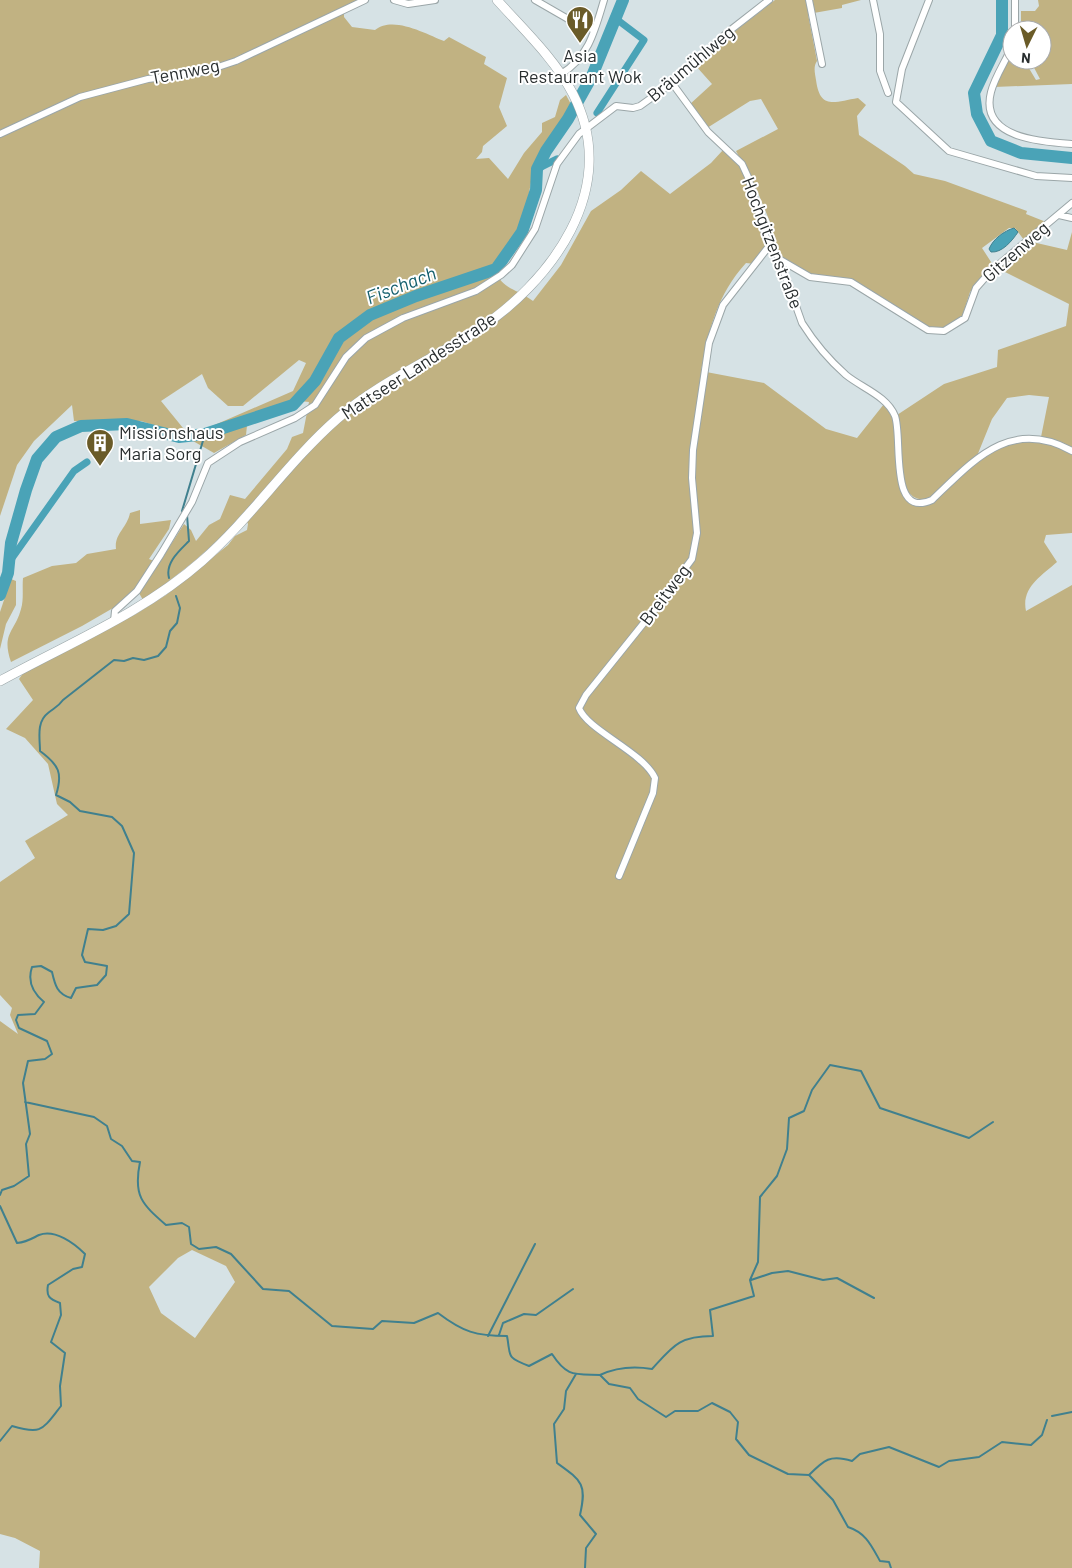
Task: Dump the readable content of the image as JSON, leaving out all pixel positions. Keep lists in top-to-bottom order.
{
  "streets": {
    "main road": ["Mattseer Landesstraße"],
    "street": [
      "Bräumühlweg",
      "Tennweg",
      "Hochgitzenstraße",
      "Gitzenweg",
      "Breitweg"
    ]
  },
  "crossings": [
    ["Bräumühlweg", "Hochgitzenstraße"],
    ["Bräumühlweg", "Mattseer Landesstraße"],
    ["Hochgitzenstraße", "Gitzenweg"],
    ["Hochgitzenstraße", "Breitweg"]
  ],
  "water": ["Fischach"],
  "places": {
    "restaurant": ["Asia Restaurant Wok"],
    "building": ["Missionshaus Maria Sorg"]
  },
  "north": "bottom"
}
